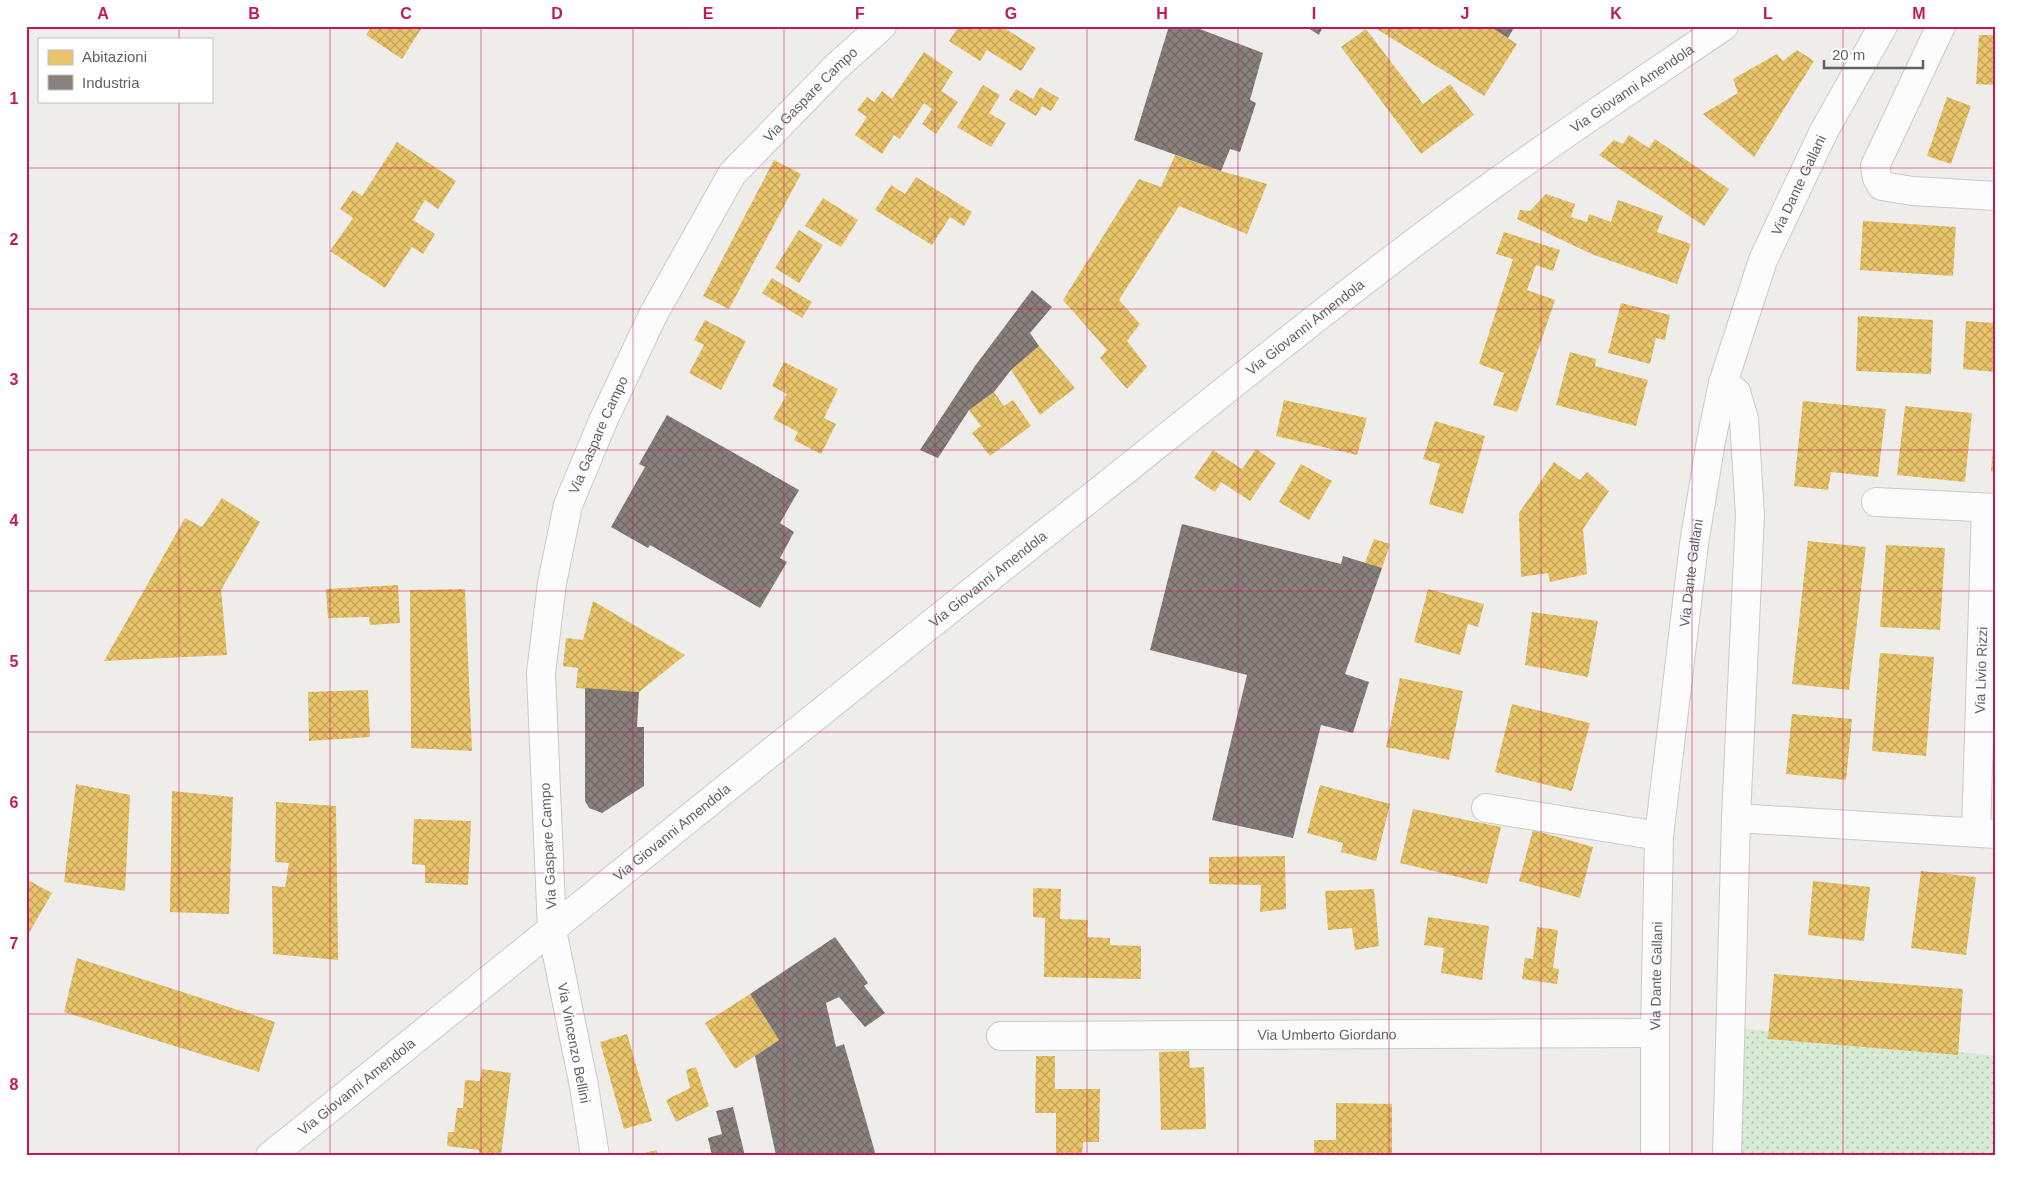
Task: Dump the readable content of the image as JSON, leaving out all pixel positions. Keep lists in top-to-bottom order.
{
  "streets": {
    "street": [
      "Via Giovanni Amendola",
      "Via Gaspare Campo",
      "Via Dante Gallani",
      "Via Livio Rizzi",
      "Via Umberto Giordano",
      "Via Vincenzo Bellini"
    ]
  },
  "crossings": [
    ["Via Giovanni Amendola", "Via Gaspare Campo"],
    ["Via Giovanni Amendola", "Via Vincenzo Bellini"],
    ["Via Gaspare Campo", "Via Vincenzo Bellini"],
    ["Via Dante Gallani", "Via Umberto Giordano"]
  ],
  "legend": ["Abitazioni", "Industria"],
  "scale_bar": "20 m",
  "grid": {
    "columns": [
      "A",
      "B",
      "C",
      "D",
      "E",
      "F",
      "G",
      "H",
      "I",
      "J",
      "K",
      "L",
      "M"
    ],
    "rows": [
      "1",
      "2",
      "3",
      "4",
      "5",
      "6",
      "7",
      "8"
    ]
  }
}
